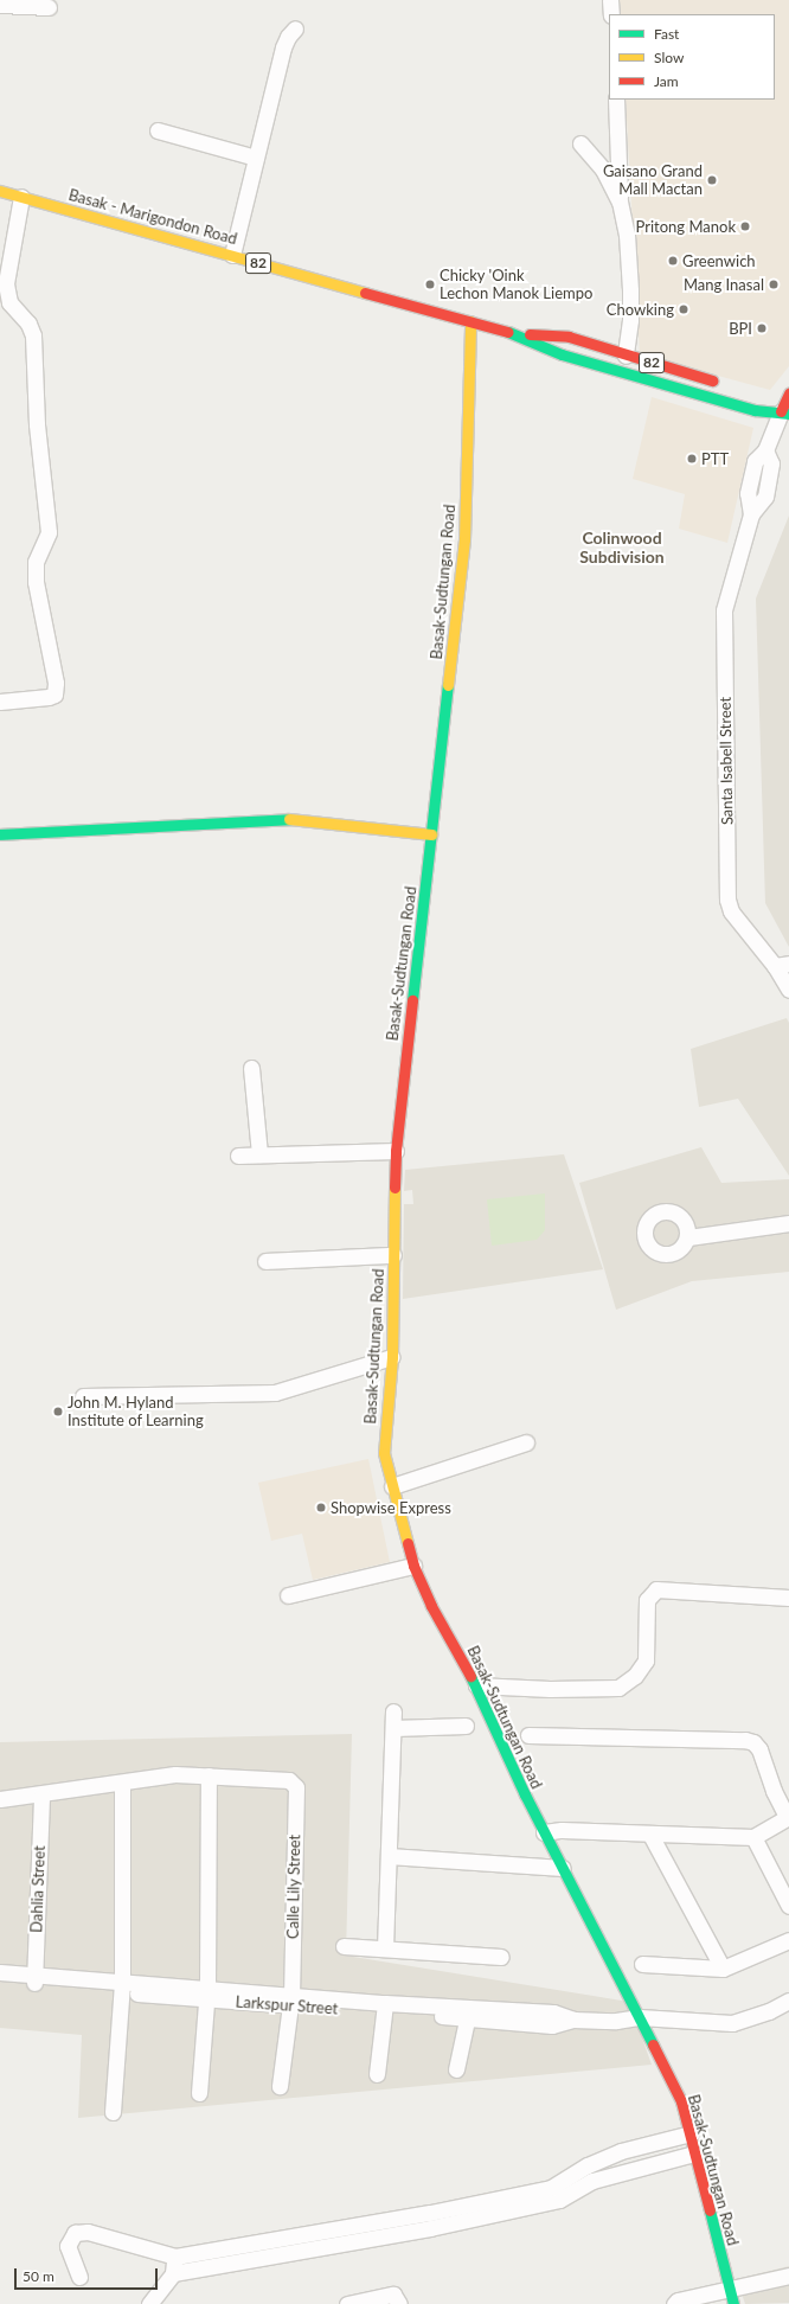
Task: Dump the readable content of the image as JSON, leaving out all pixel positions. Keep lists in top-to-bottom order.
{
  "streets": {
    "street": [
      "Basak - Marigondon Road",
      "82",
      "Basak-Sudtungan Road",
      "Santa Isabell Street",
      "Calle Lily Street",
      "Dahlia Street",
      "Larkspur Street"
    ]
  },
  "crossings": [
    ["Basak - Marigondon Road", "Basak-Sudtungan Road"],
    ["Basak - Marigondon Road", "Santa Isabell Street"],
    ["Basak-Sudtungan Road", "Larkspur Street"],
    ["Calle Lily Street", "Larkspur Street"],
    ["Dahlia Street", "Larkspur Street"]
  ],
  "districts": ["Colinwood Subdivision"],
  "places": [
    "Gaisano Grand Mall Mactan",
    "Pritong Manok",
    "Greenwich",
    "Chicky 'Oink Lechon Manok Liempo",
    "Mang Inasal",
    "Chowking",
    "BPI",
    "PTT",
    "John M. Hyland Institute of Learning",
    "Shopwise Express"
  ],
  "legend": ["Fast", "Slow", "Jam"],
  "scale_bar": "50 m"
}
